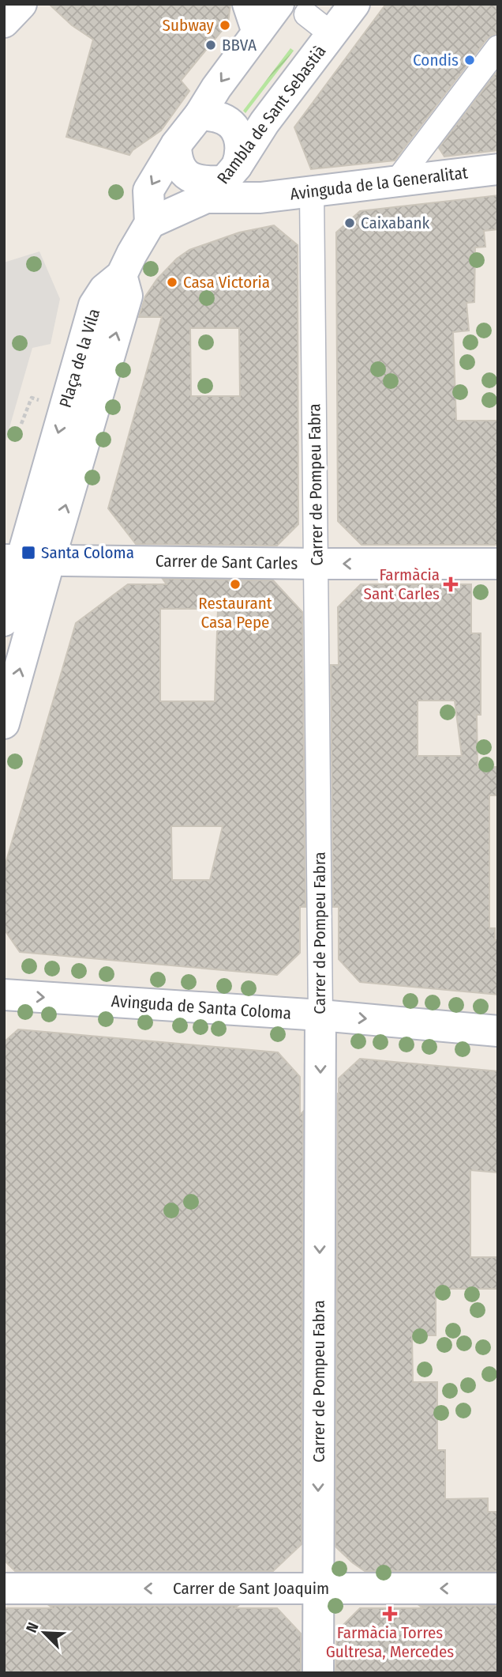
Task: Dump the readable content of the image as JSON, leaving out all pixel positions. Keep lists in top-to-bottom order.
{
  "streets": {
    "street": [
      "Rambla de Sant Sebastià",
      "Avinguda de la Generalitat",
      "Plaça de la Vila",
      "Carrer de Pompeu Fabra",
      "Carrer de Sant Carles",
      "Avinguda de Santa Coloma",
      "Carrer de Sant Joaquim"
    ]
  },
  "crossings": [
    ["Rambla de Sant Sebastià", "Avinguda de la Generalitat"],
    ["Rambla de Sant Sebastià", "Plaça de la Vila"],
    ["Avinguda de la Generalitat", "Carrer de Pompeu Fabra"],
    ["Plaça de la Vila", "Carrer de Sant Carles"],
    ["Carrer de Pompeu Fabra", "Carrer de Sant Carles"],
    ["Carrer de Pompeu Fabra", "Avinguda de Santa Coloma"],
    ["Carrer de Pompeu Fabra", "Carrer de Sant Joaquim"]
  ],
  "one_way": [
    "Carrer de Pompeu Fabra",
    "Carrer de Sant Carles",
    "Avinguda de Santa Coloma",
    "Carrer de Sant Joaquim"
  ],
  "places": {
    "other": [
      "Subway",
      "BBVA",
      "Condis",
      "Caixabank",
      "Casa Victoria",
      "Restaurant Casa Pepe"
    ],
    "transit": ["Santa Coloma"],
    "health": ["Farmàcia Sant Carles", "Farmàcia Torres Gultresa, Mercedes"]
  },
  "north": "top left"
}
